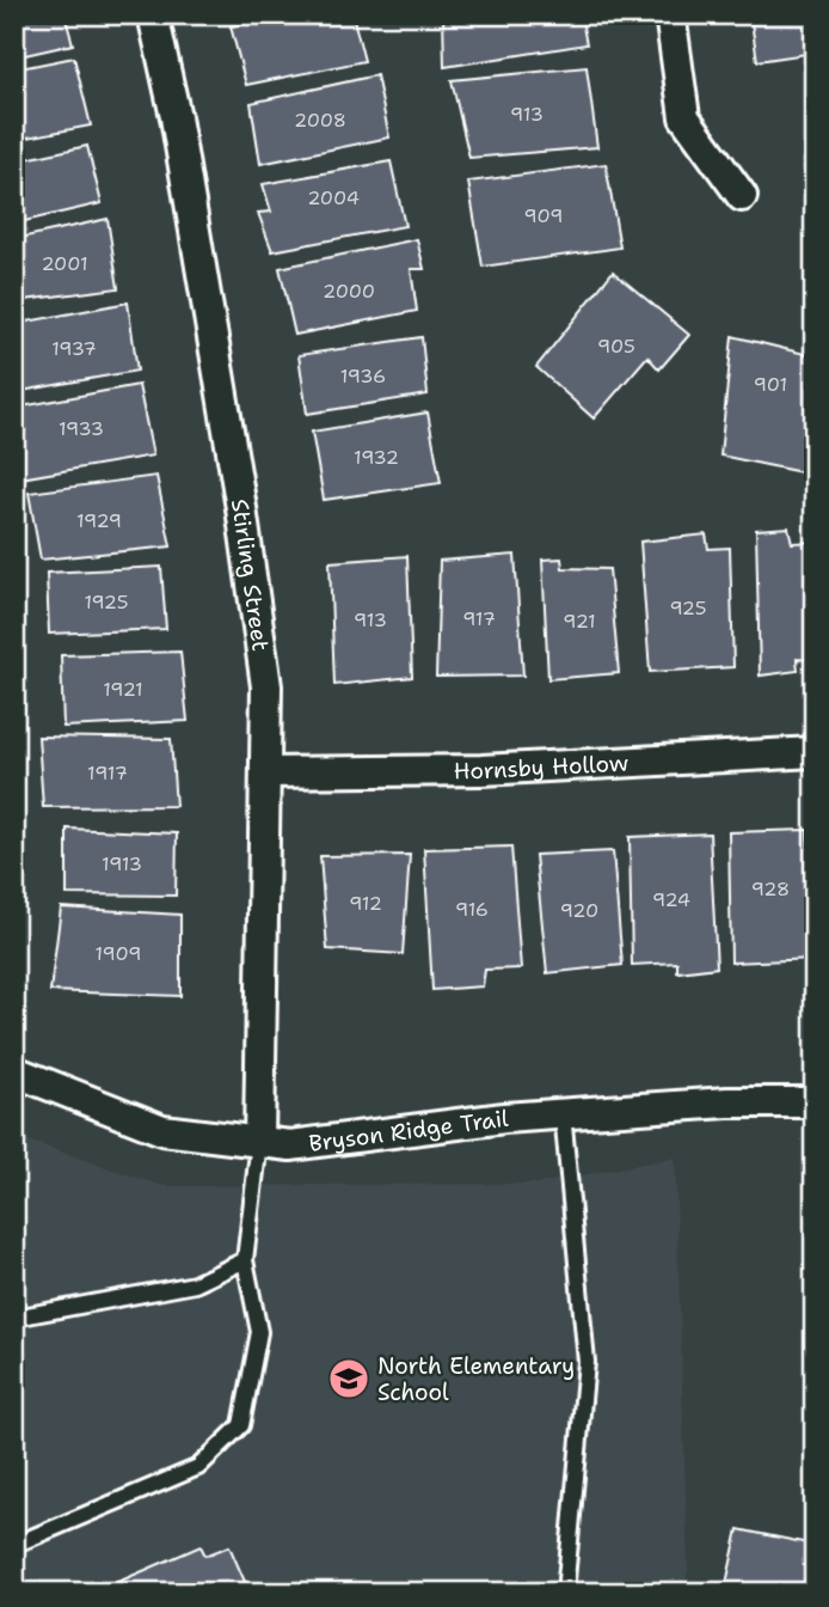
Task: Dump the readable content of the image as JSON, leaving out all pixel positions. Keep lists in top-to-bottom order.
{
  "streets": {
    "street": ["Stirling Street", "Hornsby Hollow", "Bryson Ridge Trail"]
  },
  "crossings": [
    ["Stirling Street", "Hornsby Hollow"],
    ["Stirling Street", "Bryson Ridge Trail"]
  ],
  "places": {
    "school or university": ["North Elementary School"]
  },
  "house_numbers": [
    "913",
    "2008",
    "2004",
    "909",
    "2001",
    "2000",
    "905",
    "1937",
    "1936",
    "901",
    "1933",
    "1932",
    "1929",
    "1925",
    "925",
    "917",
    "913",
    "921",
    "1921",
    "1917",
    "1913",
    "928",
    "924",
    "912",
    "916",
    "920",
    "1909"
  ]
}
